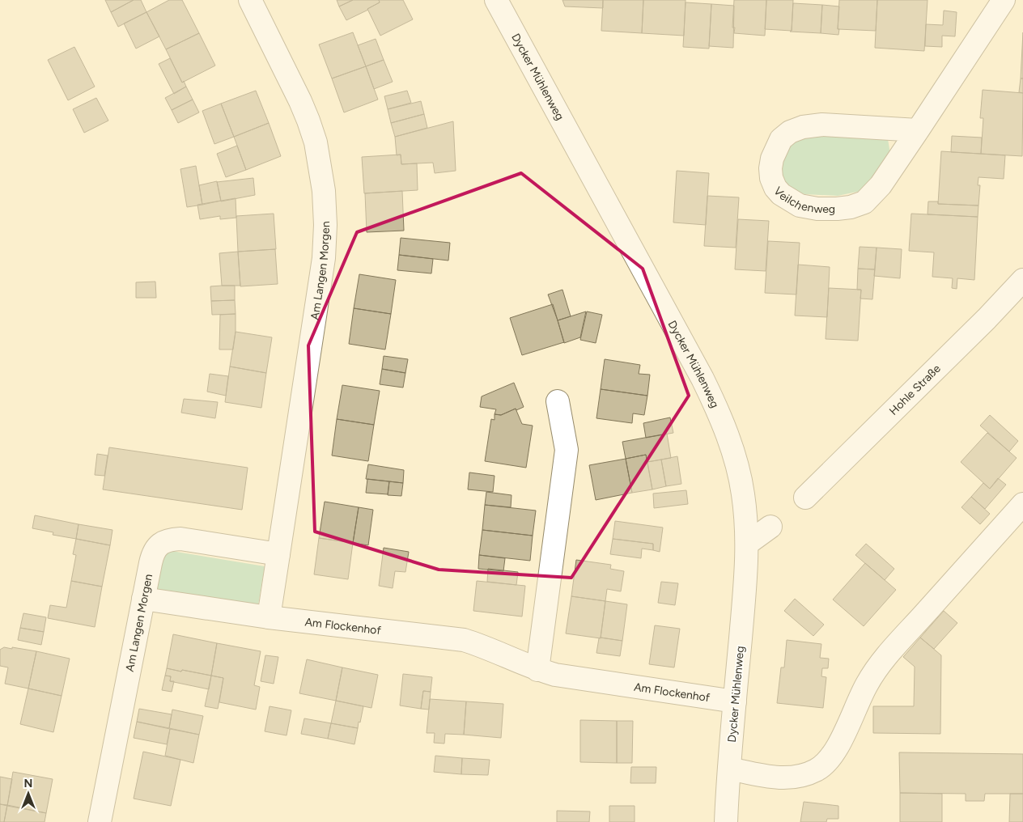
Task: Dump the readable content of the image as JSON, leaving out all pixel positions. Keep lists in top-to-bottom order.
{
  "streets": {
    "street": [
      "Dycker Mühlenweg",
      "Veilchenweg",
      "Am Langen Morgen",
      "Hohle Straße",
      "Am Flockenhof"
    ]
  },
  "crossings": [
    ["Dycker Mühlenweg", "Am Flockenhof"],
    ["Am Langen Morgen", "Am Flockenhof"]
  ],
  "north": "top"
}
